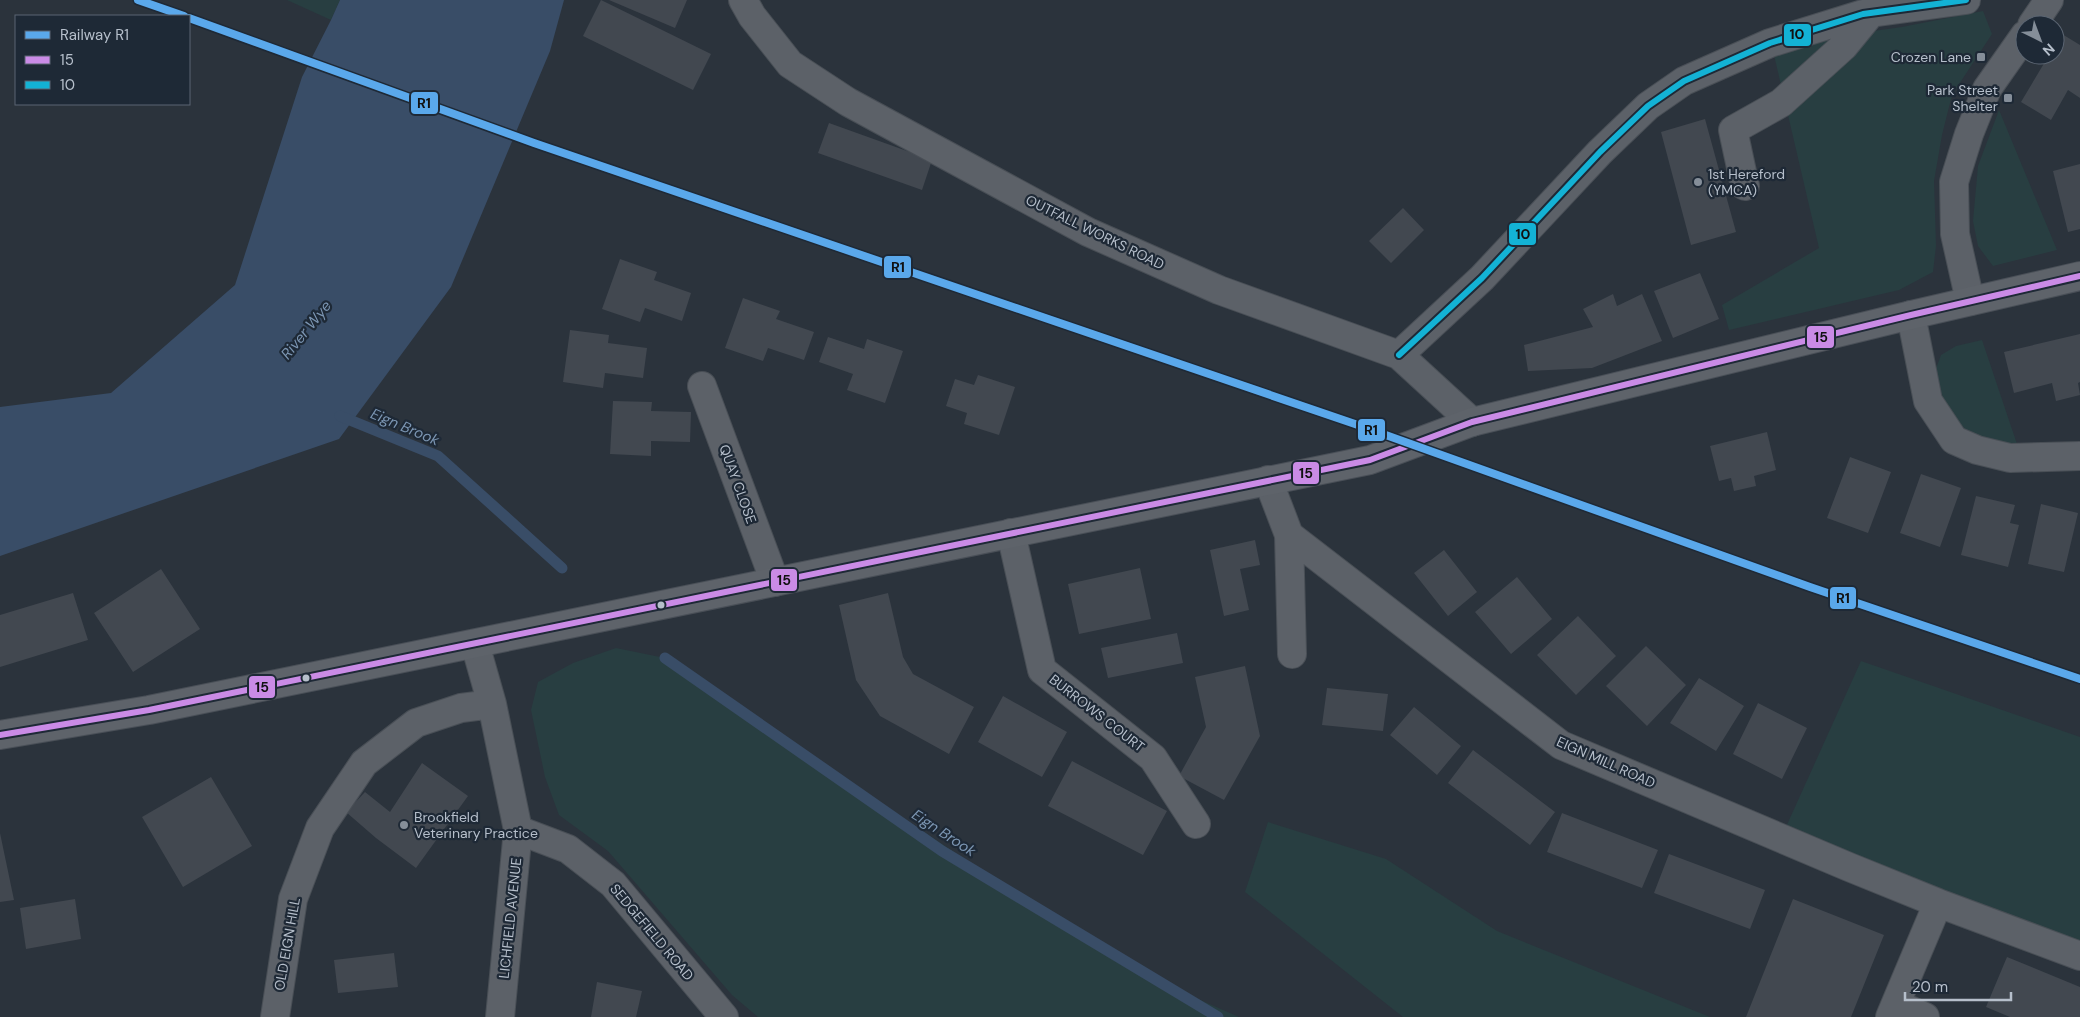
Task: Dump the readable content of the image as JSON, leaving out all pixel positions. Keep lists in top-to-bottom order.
{
  "streets": {
    "street": [
      "OUTFALL WORKS ROAD",
      "QUAY CLOSE",
      "BURROWS COURT",
      "EIGN MILL ROAD",
      "LICHFIELD AVENUE",
      "SEDGEFIELD ROAD",
      "OLD EIGN HILL"
    ]
  },
  "crossings": [
    ["LICHFIELD AVENUE", "SEDGEFIELD ROAD"],
    ["LICHFIELD AVENUE", "OLD EIGN HILL"]
  ],
  "water": ["River Wye", "Eign Brook"],
  "places": {
    "transit": ["Crozen Lane", "Park Street Shelter"],
    "other": ["1st Hereford (YMCA)", "Brookfield Veterinary Practice"]
  },
  "lines": ["rail line R1", "transit line 10", "transit line 15"],
  "legend": ["Railway R1", "15", "10"],
  "scale_bar": "20 m",
  "north": "bottom right"
}
